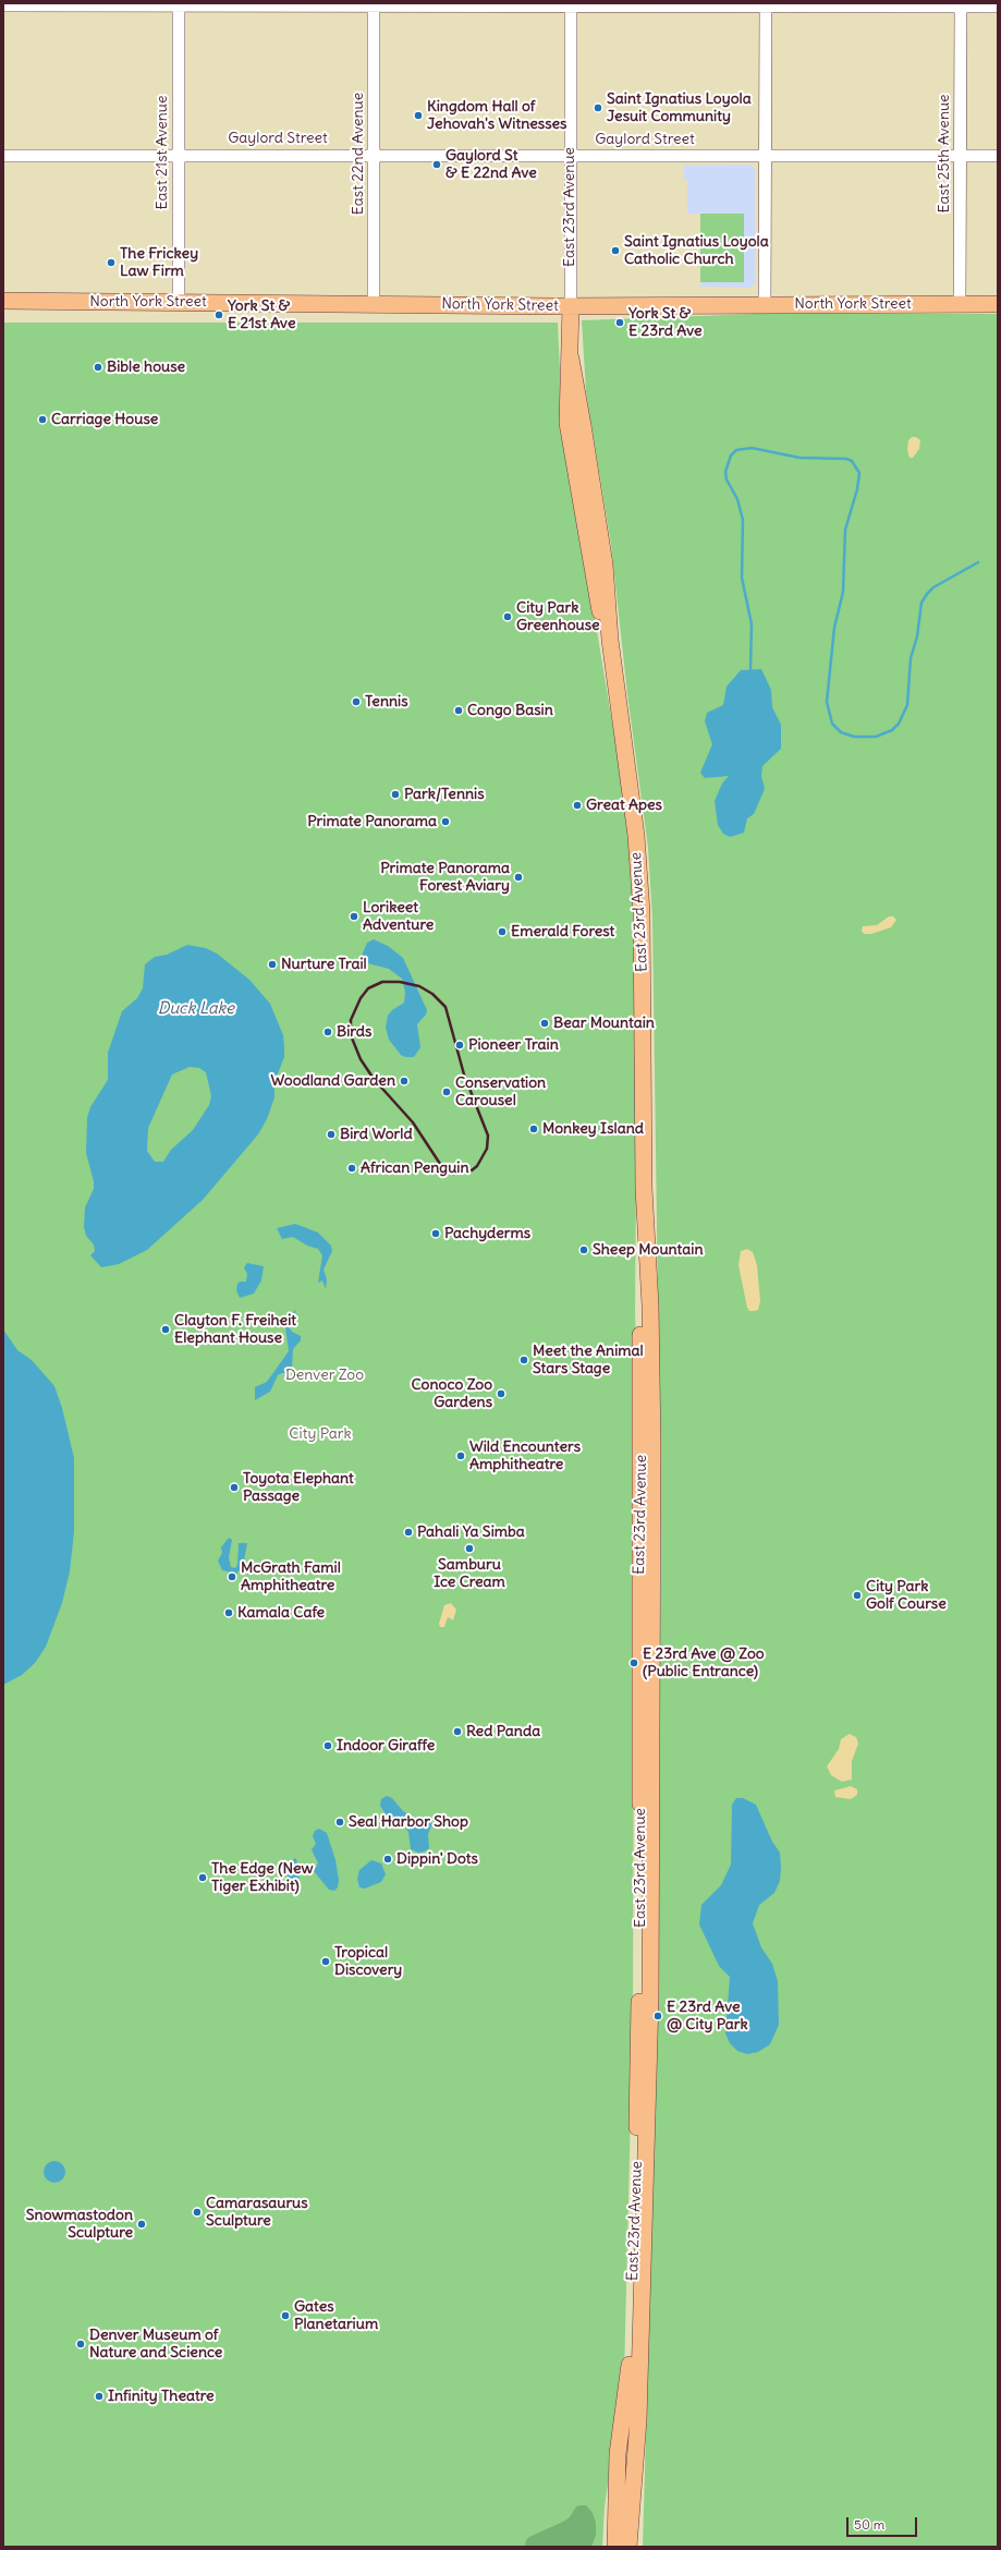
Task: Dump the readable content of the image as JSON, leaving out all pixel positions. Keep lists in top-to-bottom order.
{
  "streets": {
    "main road": ["East 23rd Avenue", "North York Street"],
    "street": [
      "Gaylord Street",
      "East 21st Avenue",
      "East 22nd Avenue",
      "East 25th Avenue"
    ]
  },
  "crossings": [
    ["Gaylord Street", "East 21st Avenue"],
    ["Gaylord Street", "East 22nd Avenue"],
    ["Gaylord Street", "East 25th Avenue"],
    ["Gaylord Street", "East 23rd Avenue"],
    ["East 21st Avenue", "North York Street"],
    ["East 22nd Avenue", "North York Street"],
    ["East 25th Avenue", "North York Street"],
    ["East 23rd Avenue", "North York Street"]
  ],
  "water": ["Duck Lake"],
  "parks": ["Denver Zoo", "City Park"],
  "places": [
    "Saint Ignatius Loyola Jesuit Community",
    "Kingdom Hall of Jehovah's Witnesses",
    "Gaylord St & E 22nd Ave",
    "Saint Ignatius Loyola Catholic Church",
    "The Frickey Law Firm",
    "York St & E 21st Ave",
    "York St & E 23rd Ave",
    "Bible house",
    "Carriage House",
    "City Park Greenhouse",
    "Tennis",
    "Congo Basin",
    "Park/Tennis",
    "Great Apes",
    "Primate Panorama",
    "Primate Panorama Forest Aviary",
    "Lorikeet Adventure",
    "Emerald Forest",
    "Nurture Trail",
    "Bear Mountain",
    "Birds",
    "Pioneer Train",
    "Woodland Garden",
    "Conservation Carousel",
    "Monkey Island",
    "Bird World",
    "African Penguin",
    "Pachyderms",
    "Sheep Mountain",
    "Clayton F. Freiheit Elephant House",
    "Meet the Animal Stars Stage",
    "Conoco Zoo Gardens",
    "Wild Encounters Amphitheatre",
    "Toyota Elephant Passage",
    "Pahali Ya Simba",
    "Samburu Ice Cream",
    "McGrath Famil Amphitheatre",
    "City Park Golf Course",
    "Kamala Cafe",
    "E 23rd Ave @ Zoo (Public Entrance)",
    "Red Panda",
    "Indoor Giraffe",
    "Seal Harbor Shop",
    "Dippin' Dots",
    "The Edge (New Tiger Exhibit)",
    "Tropical Discovery",
    "E 23rd Ave @ City Park",
    "Camarasaurus Sculpture",
    "Snowmastodon Sculpture",
    "Gates Planetarium",
    "Denver Museum of Nature and Science",
    "Infinity Theatre"
  ],
  "scale_bar": "50 m"
}
